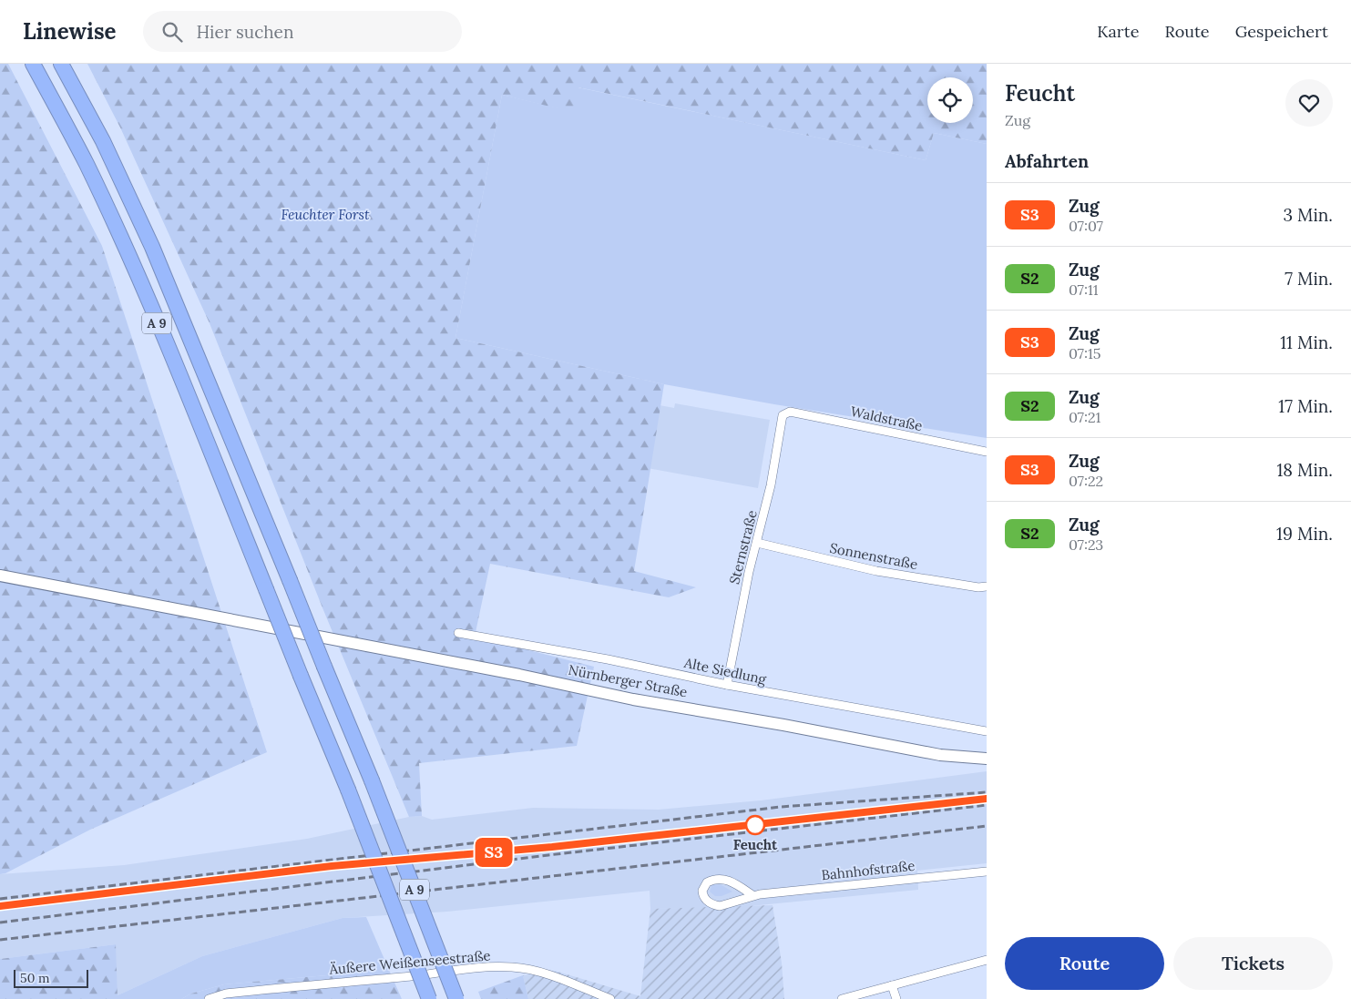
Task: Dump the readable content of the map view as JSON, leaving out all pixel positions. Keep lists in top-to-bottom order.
{
  "streets": {
    "highway": ["A 9"],
    "main road": ["Nürnberger Straße"],
    "street": [
      "Waldstraße",
      "Sternstraße",
      "Sonnenstraße",
      "Alte Siedlung",
      "Bahnhofstraße",
      "Äußere Weißenseestraße"
    ]
  },
  "crossings": [
    ["Waldstraße", "Sternstraße"],
    ["Sternstraße", "Sonnenstraße"],
    ["Sternstraße", "Alte Siedlung"]
  ],
  "parks": ["Feuchter Forst"],
  "places": ["Feucht"],
  "scale_bar": "50 m",
  "page": {
    "header": "Linewise",
    "search": "Hier suchen",
    "nav": ["Karte", "Route", "Gespeichert"],
    "on_map": "S3",
    "heading": [
      ["Feucht", "Zug"],
      "Abfahrten"
    ],
    "list": [
      {
        "mark": "S3",
        "name": "Zug",
        "note": "07:07",
        "value": "3 Min."
      },
      {
        "mark": "S2",
        "name": "Zug",
        "note": "07:11",
        "value": "7 Min."
      },
      {
        "mark": "S3",
        "name": "Zug",
        "note": "07:15",
        "value": "11 Min."
      },
      {
        "mark": "S2",
        "name": "Zug",
        "note": "07:21",
        "value": "17 Min."
      },
      {
        "mark": "S3",
        "name": "Zug",
        "note": "07:22",
        "value": "18 Min."
      },
      {
        "mark": "S2",
        "name": "Zug",
        "note": "07:23",
        "value": "19 Min."
      }
    ],
    "buttons": ["Route", "Tickets"],
    "scale": "50 m"
  }
}
